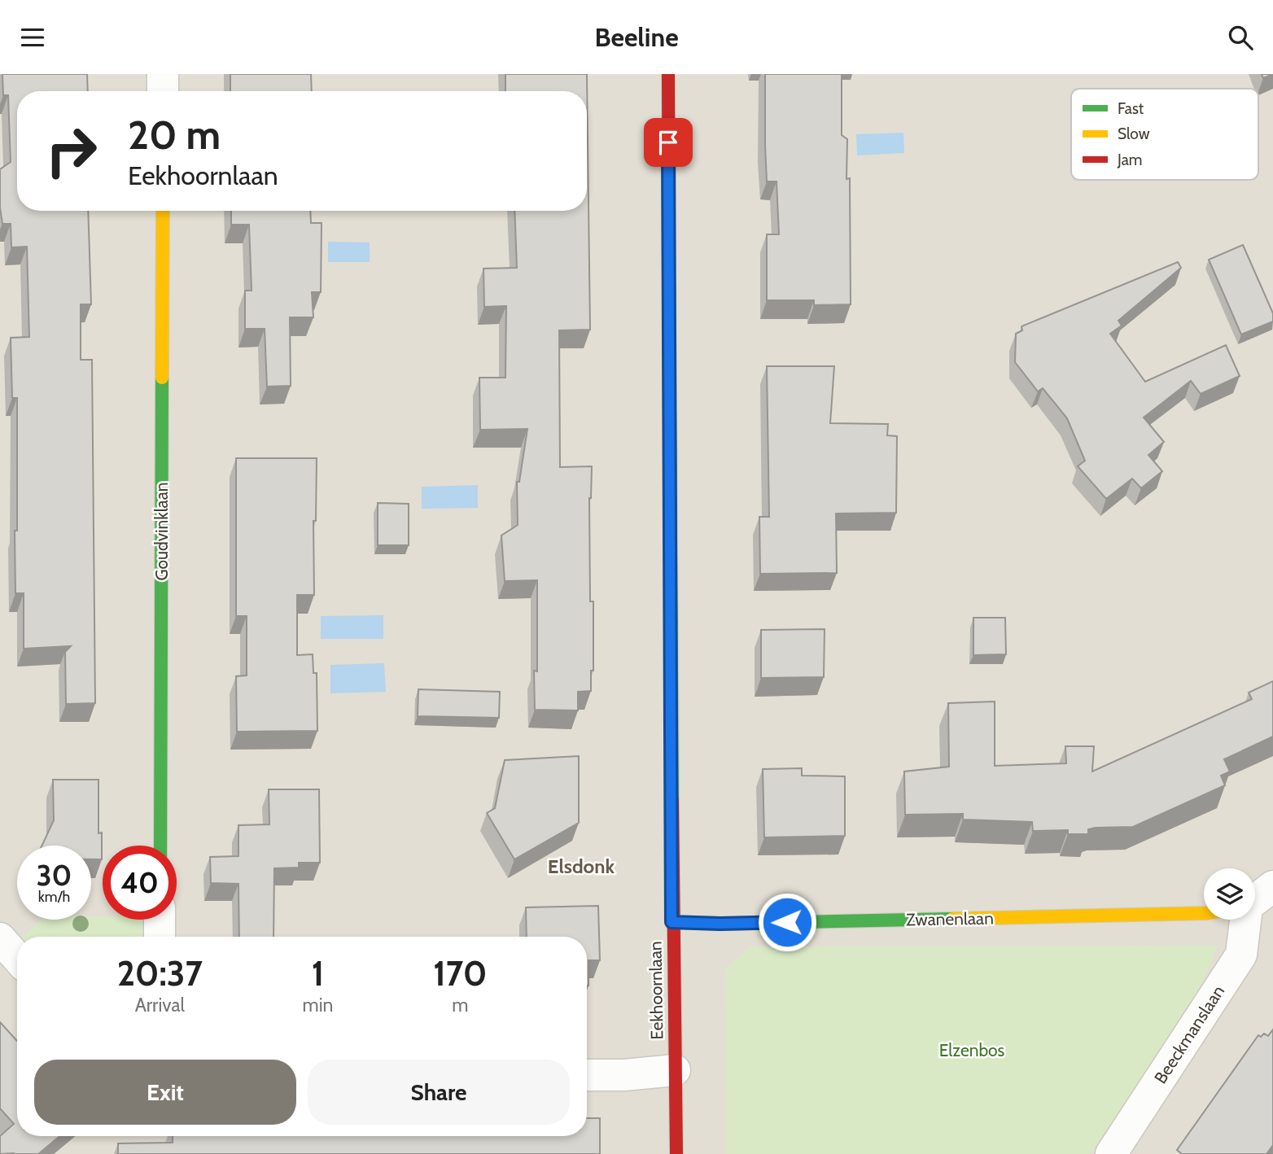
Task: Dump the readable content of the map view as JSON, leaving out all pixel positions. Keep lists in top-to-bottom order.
{
  "streets": {
    "street": [
      "Goudvinklaan",
      "Zwanenlaan",
      "Eekhoornlaan",
      "Beeckmanslaan"
    ]
  },
  "crossings": [
    ["Zwanenlaan", "Eekhoornlaan"]
  ],
  "districts": ["Elsdonk"],
  "parks": ["Elzenbos"],
  "legend": ["Fast", "Slow", "Jam"],
  "page": {
    "header": "Beeline",
    "turn": ["20 m", "Eekhoornlaan"],
    "speed": "30 km/h",
    "limit": "40",
    "eta": [
      "20:37",
      "Arrival",
      "1",
      "min",
      "170",
      "m"
    ],
    "buttons": ["Exit", "Share"]
  }
}
